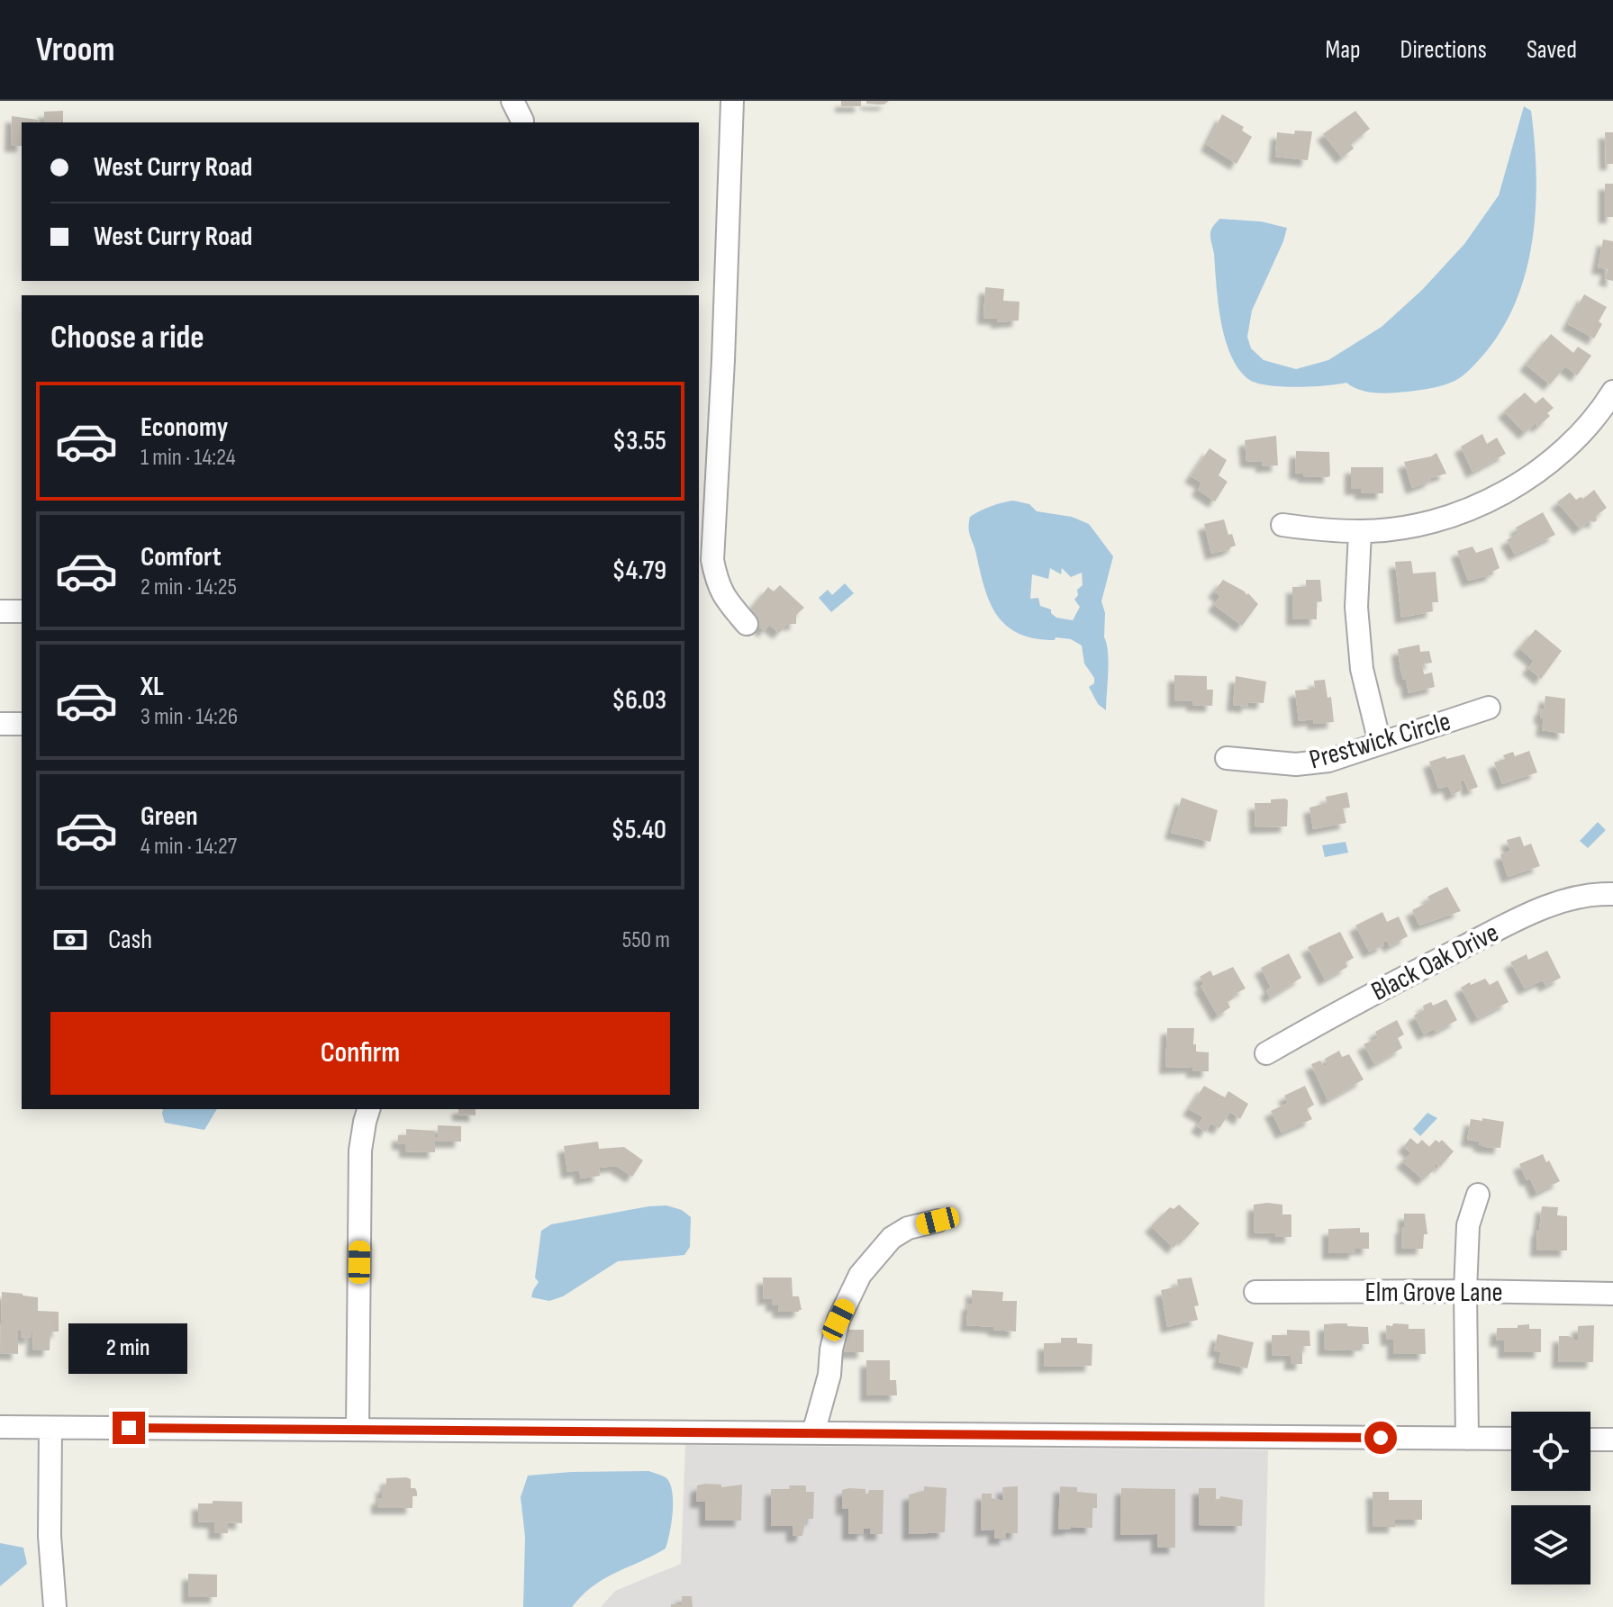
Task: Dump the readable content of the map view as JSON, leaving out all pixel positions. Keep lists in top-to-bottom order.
{
  "streets": {
    "street": ["Prestwick Circle", "Black Oak Drive", "Elm Grove Lane"]
  },
  "page": {
    "header": "Vroom",
    "nav": ["Map", "Directions", "Saved"],
    "banner": ["West Curry Road", "West Curry Road"],
    "heading": "Choose a ride",
    "list": [
      {
        "name": "Economy",
        "note": "1 min · 14:24",
        "value": "$3.55"
      },
      {
        "name": "Comfort",
        "note": "2 min · 14:25",
        "value": "$4.79"
      },
      {
        "name": "XL",
        "note": "3 min · 14:26",
        "value": "$6.03"
      },
      {
        "name": "Green",
        "note": "4 min · 14:27",
        "value": "$5.40"
      }
    ],
    "pay": ["Cash", "550 m"],
    "buttons": "Confirm",
    "bubble": "2 min"
  }
}
